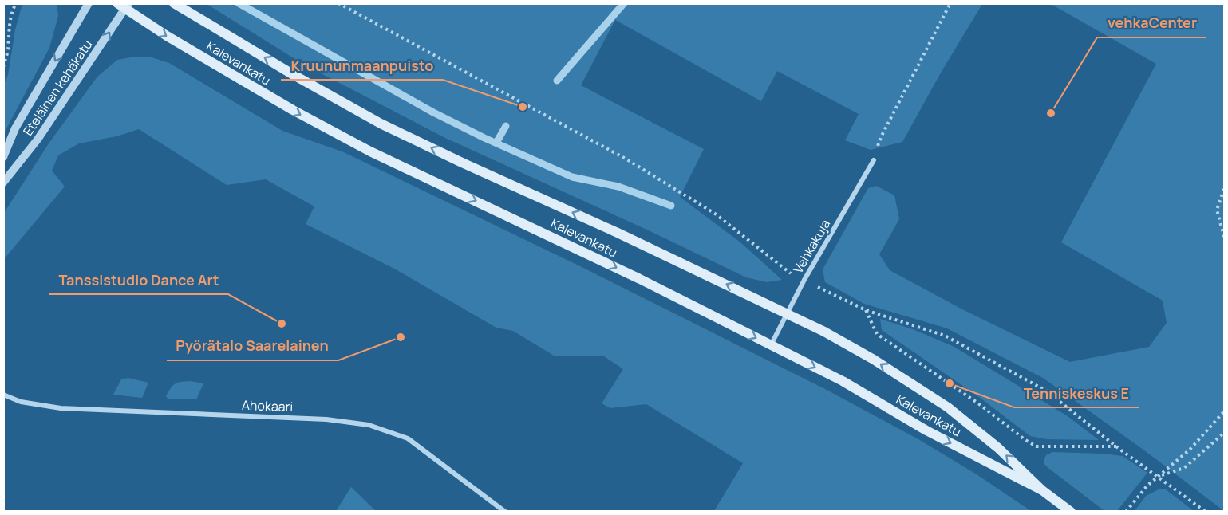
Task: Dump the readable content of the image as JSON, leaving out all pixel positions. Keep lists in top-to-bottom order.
{
  "streets": {
    "main road": ["Kalevankatu"],
    "street": ["Eteläinen kehäkatu", "Vehkakuja", "Ahokaari"]
  },
  "crossings": [
    ["Kalevankatu", "Eteläinen kehäkatu"],
    ["Kalevankatu", "Vehkakuja"]
  ],
  "places": [
    "Kruununmaanpuisto",
    "vehkaCenter",
    "Tanssistudio Dance Art",
    "Pyörätalo Saarelainen",
    "Tenniskeskus E"
  ]
}
